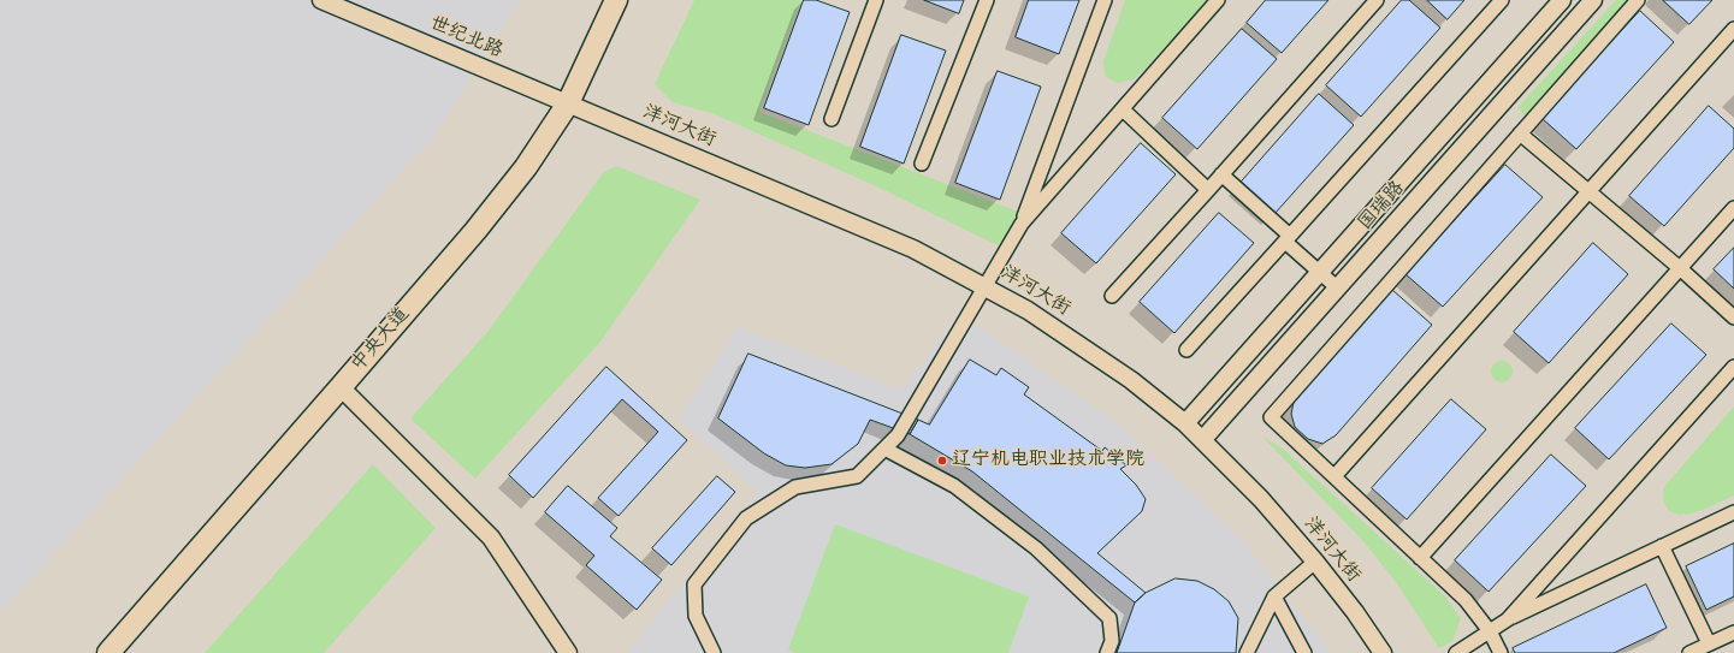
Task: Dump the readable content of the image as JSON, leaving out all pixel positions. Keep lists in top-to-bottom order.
{
  "streets": {
    "main road": ["中央大道"],
    "street": ["世纪北路", "洋河大街", "国瑞路"]
  },
  "crossings": [
    ["世纪北路", "洋河大街"],
    ["世纪北路", "中央大道"],
    ["洋河大街", "国瑞路"],
    ["洋河大街", "中央大道"]
  ],
  "places": ["辽宁机电职业技术学院"]
}
